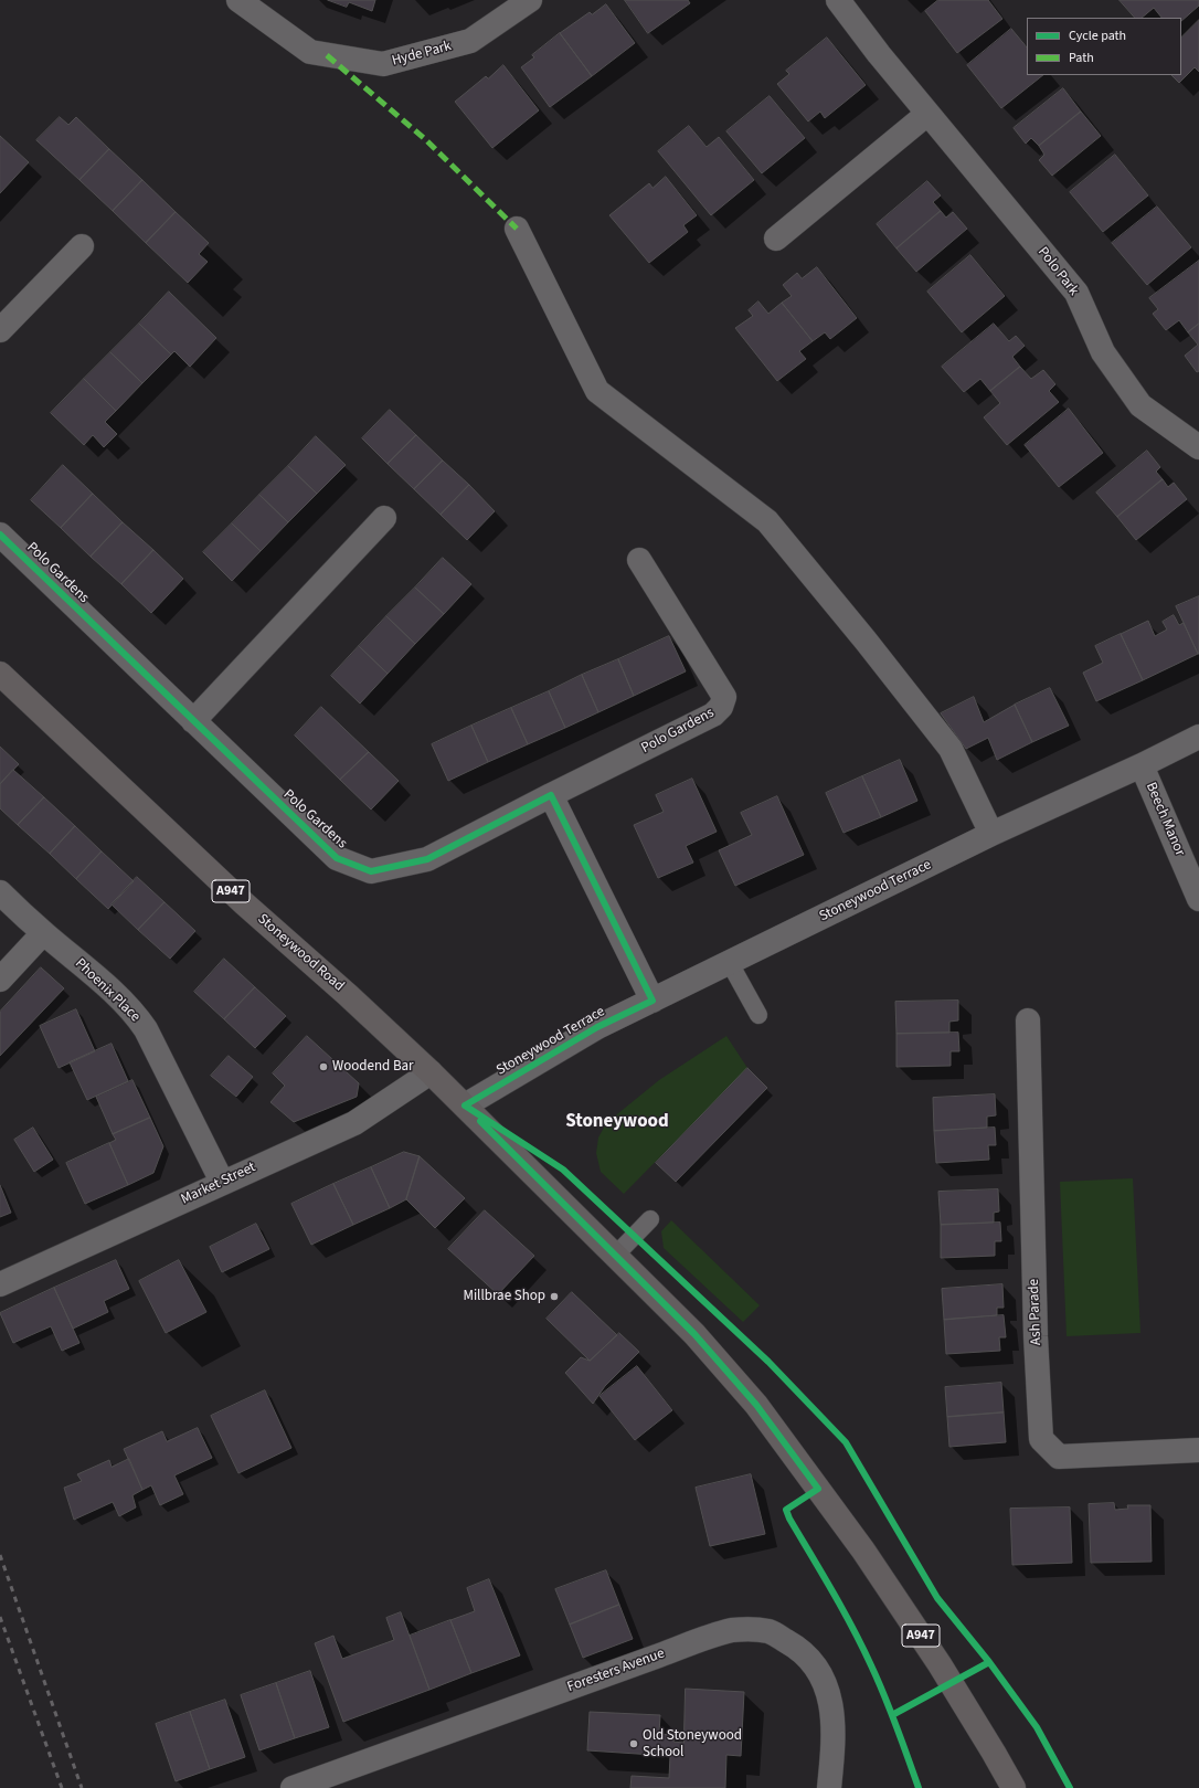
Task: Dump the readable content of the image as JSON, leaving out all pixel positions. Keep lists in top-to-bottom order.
{
  "streets": {
    "main road": ["A947", "Stoneywood Road"],
    "street": [
      "Hyde Park",
      "Polo Park",
      "Polo Gardens",
      "Beech Manor",
      "Stoneywood Terrace",
      "Phoenix Place",
      "Market Street",
      "Ash Parade",
      "Foresters Avenue"
    ]
  },
  "crossings": [
    ["Beech Manor", "Stoneywood Terrace"],
    ["A947", "Stoneywood Terrace"],
    ["A947", "Stoneywood Road"],
    ["Stoneywood Terrace", "Stoneywood Road"],
    ["Stoneywood Road", "Market Street"],
    ["Phoenix Place", "Market Street"]
  ],
  "districts": ["Stoneywood"],
  "places": ["Woodend Bar", "Millbrae Shop", "Old Stoneywood School"],
  "legend": ["Cycle path", "Path"]
}
